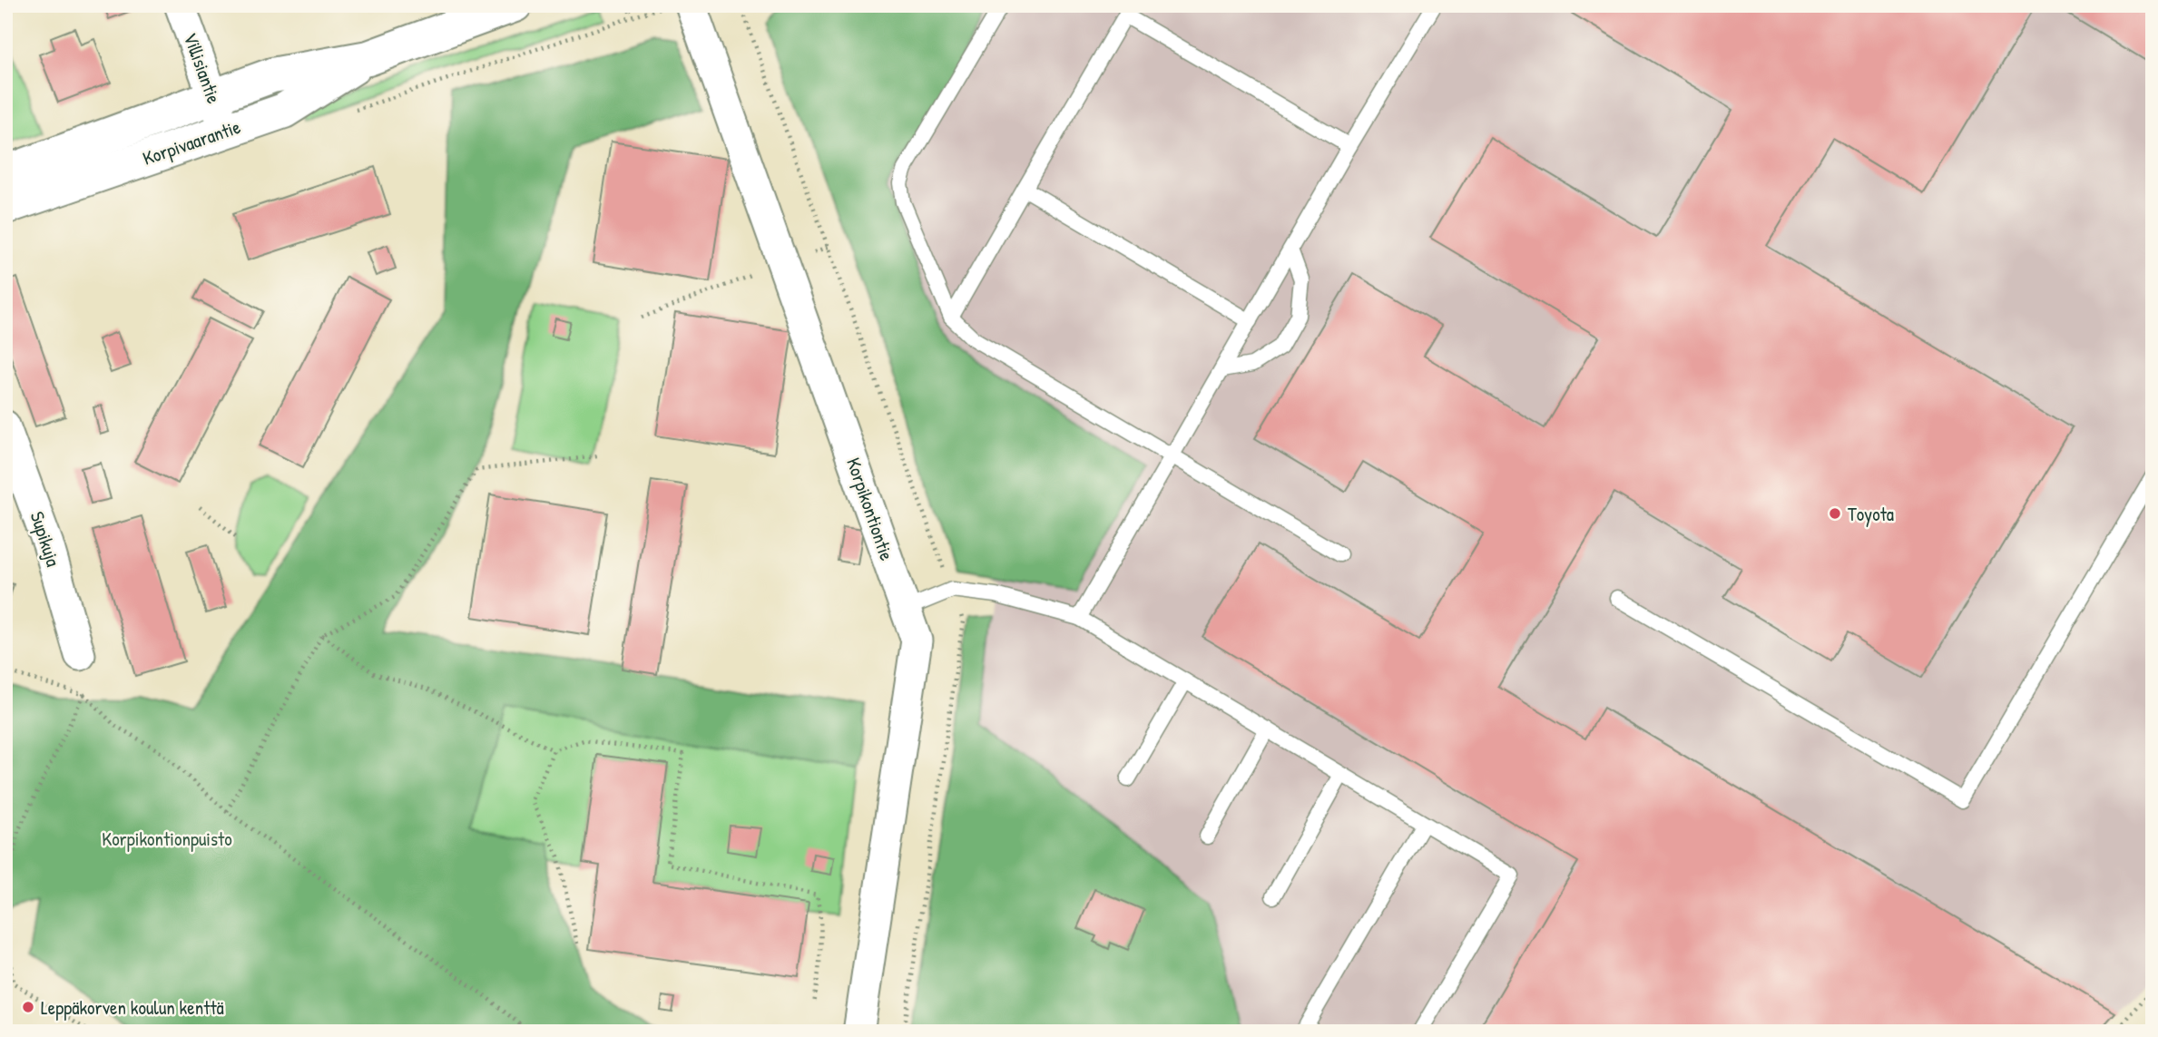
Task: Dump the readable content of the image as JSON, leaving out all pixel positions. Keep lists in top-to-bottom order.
{
  "streets": {
    "street": [
      "Villisiantie",
      "Korpivaarantie",
      "Korpikontiontie",
      "Supikuja"
    ]
  },
  "crossings": [
    ["Villisiantie", "Korpivaarantie"]
  ],
  "parks": ["Korpikontionpuisto"],
  "places": ["Toyota", "Leppäkorven koulun kenttä"]
}
